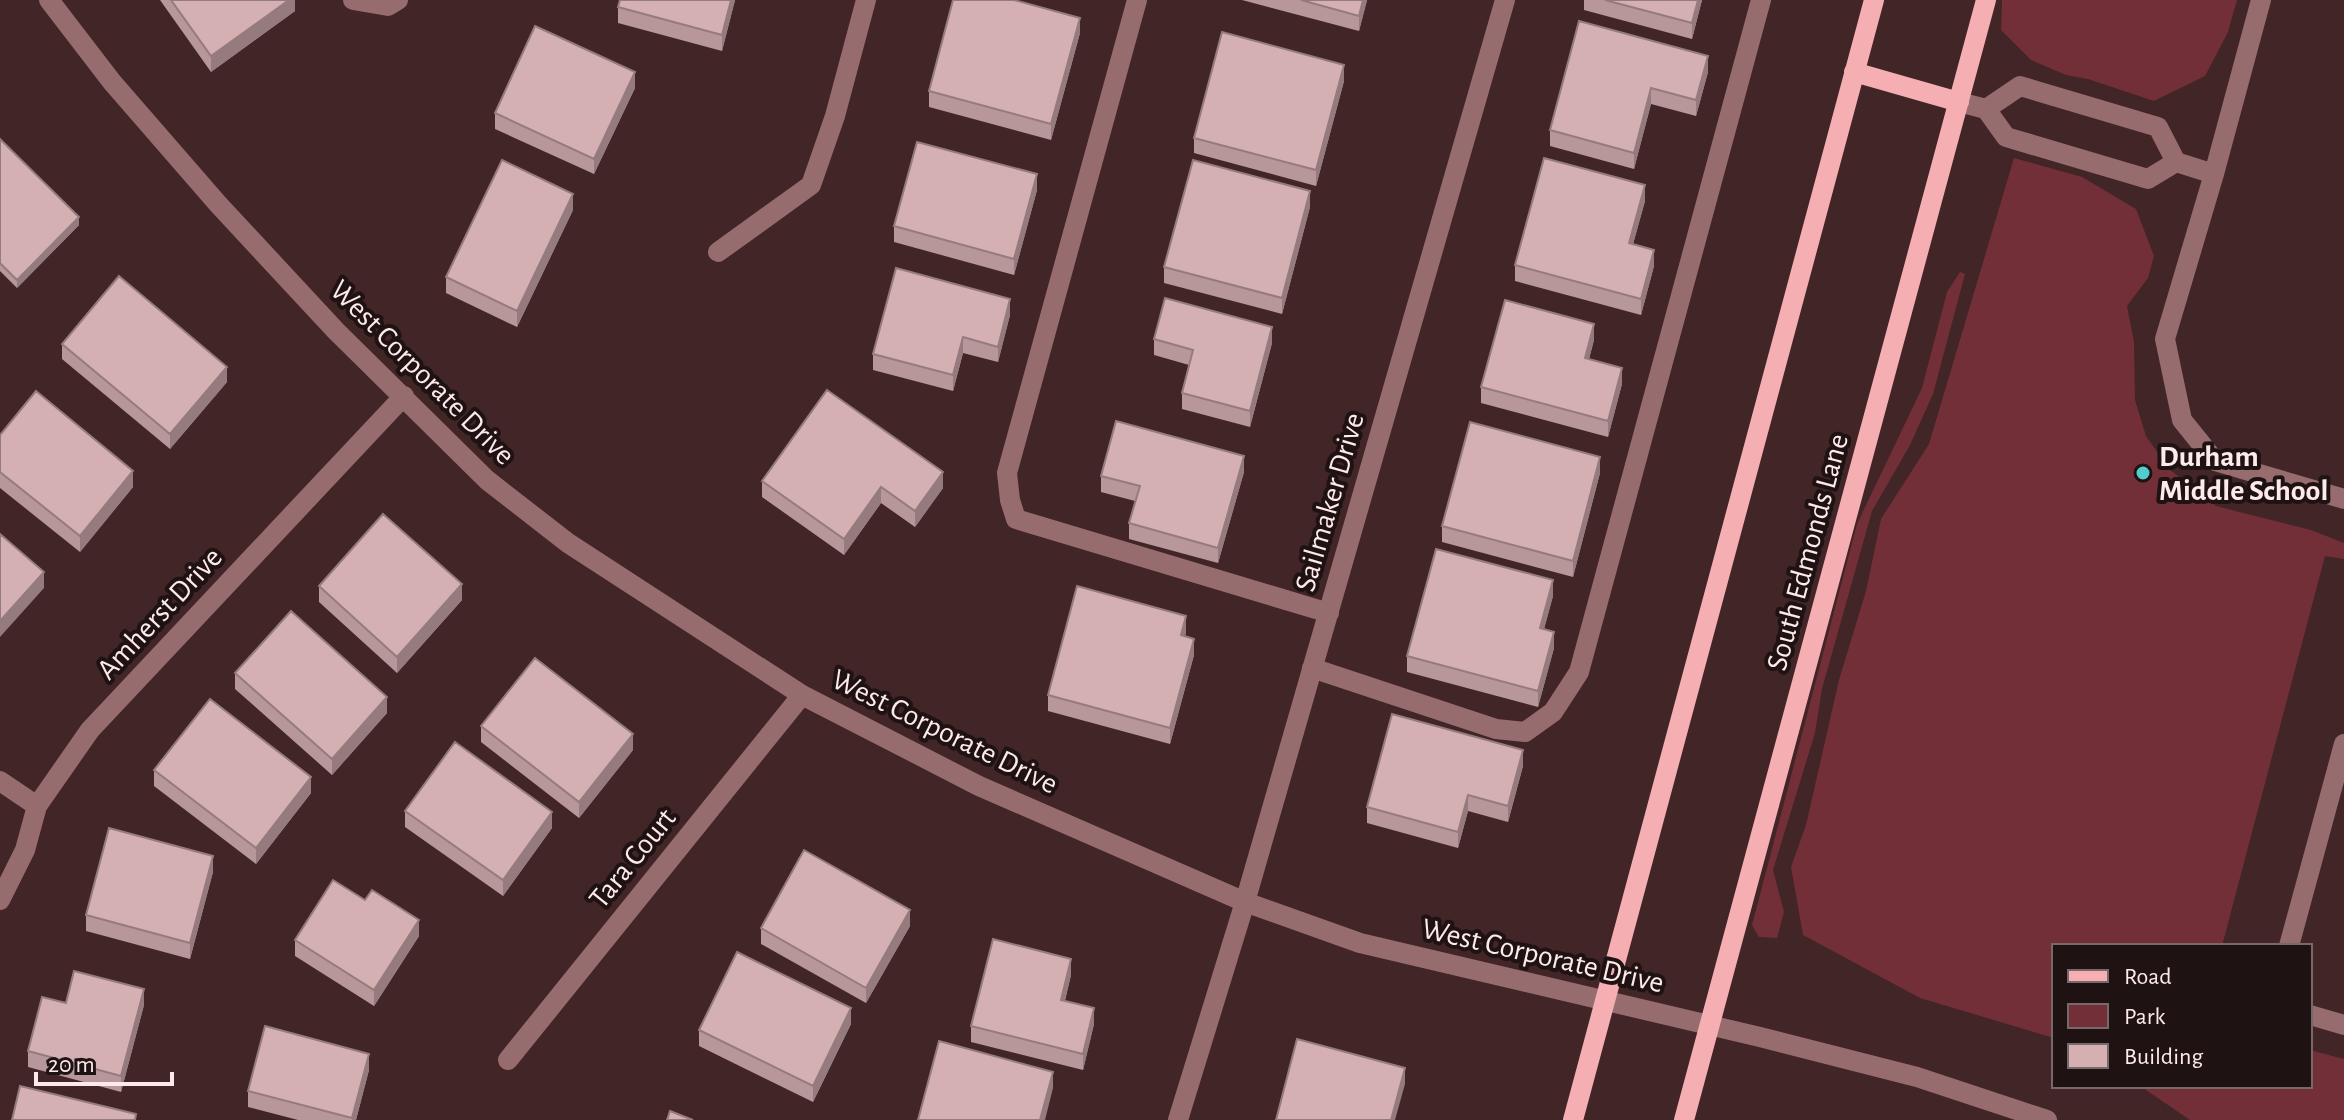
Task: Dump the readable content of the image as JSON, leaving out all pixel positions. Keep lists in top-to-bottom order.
{
  "streets": {
    "main road": ["South Edmonds Lane"],
    "street": [
      "West Corporate Drive",
      "Sailmaker Drive",
      "Amherst Drive",
      "Tara Court"
    ]
  },
  "crossings": [
    ["West Corporate Drive", "Sailmaker Drive"],
    ["West Corporate Drive", "South Edmonds Lane"],
    ["West Corporate Drive", "Amherst Drive"],
    ["West Corporate Drive", "Tara Court"]
  ],
  "places": ["Durham Middle School"],
  "legend": ["Road", "Park", "Building"],
  "scale_bar": "20 m"
}
